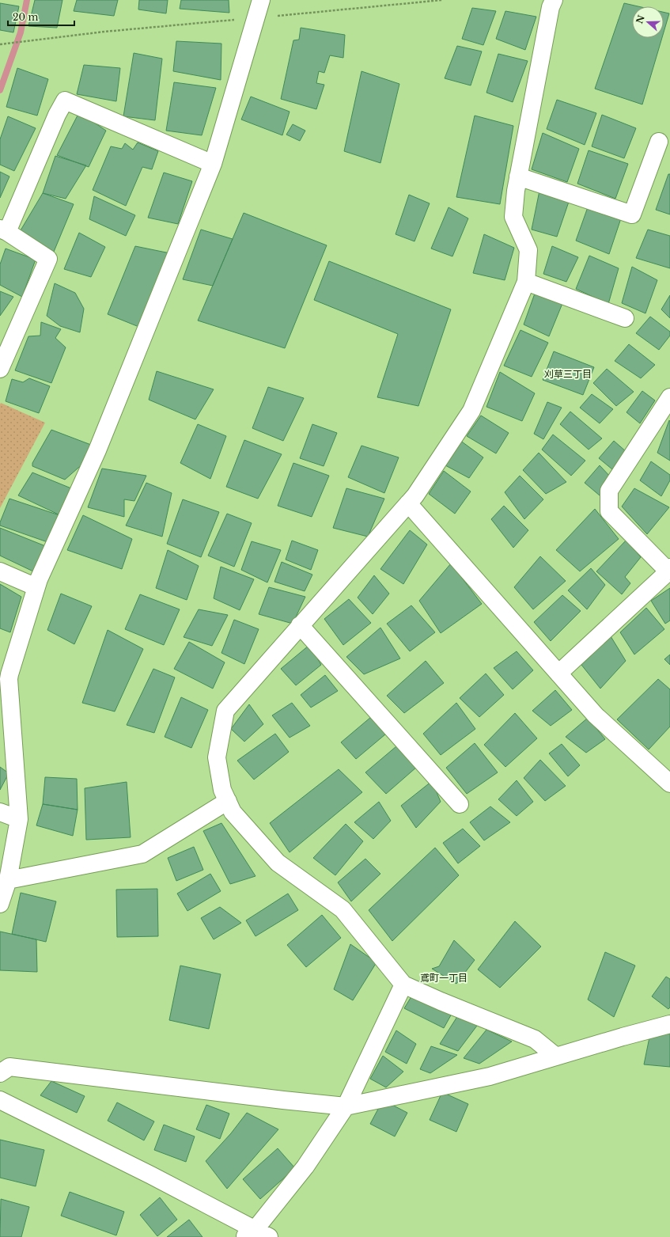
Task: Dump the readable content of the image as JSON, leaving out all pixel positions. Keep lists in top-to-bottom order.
{
  "districts": ["刈草三丁目", "鳶町一丁目"],
  "scale_bar": "20 m",
  "north": "left"
}
